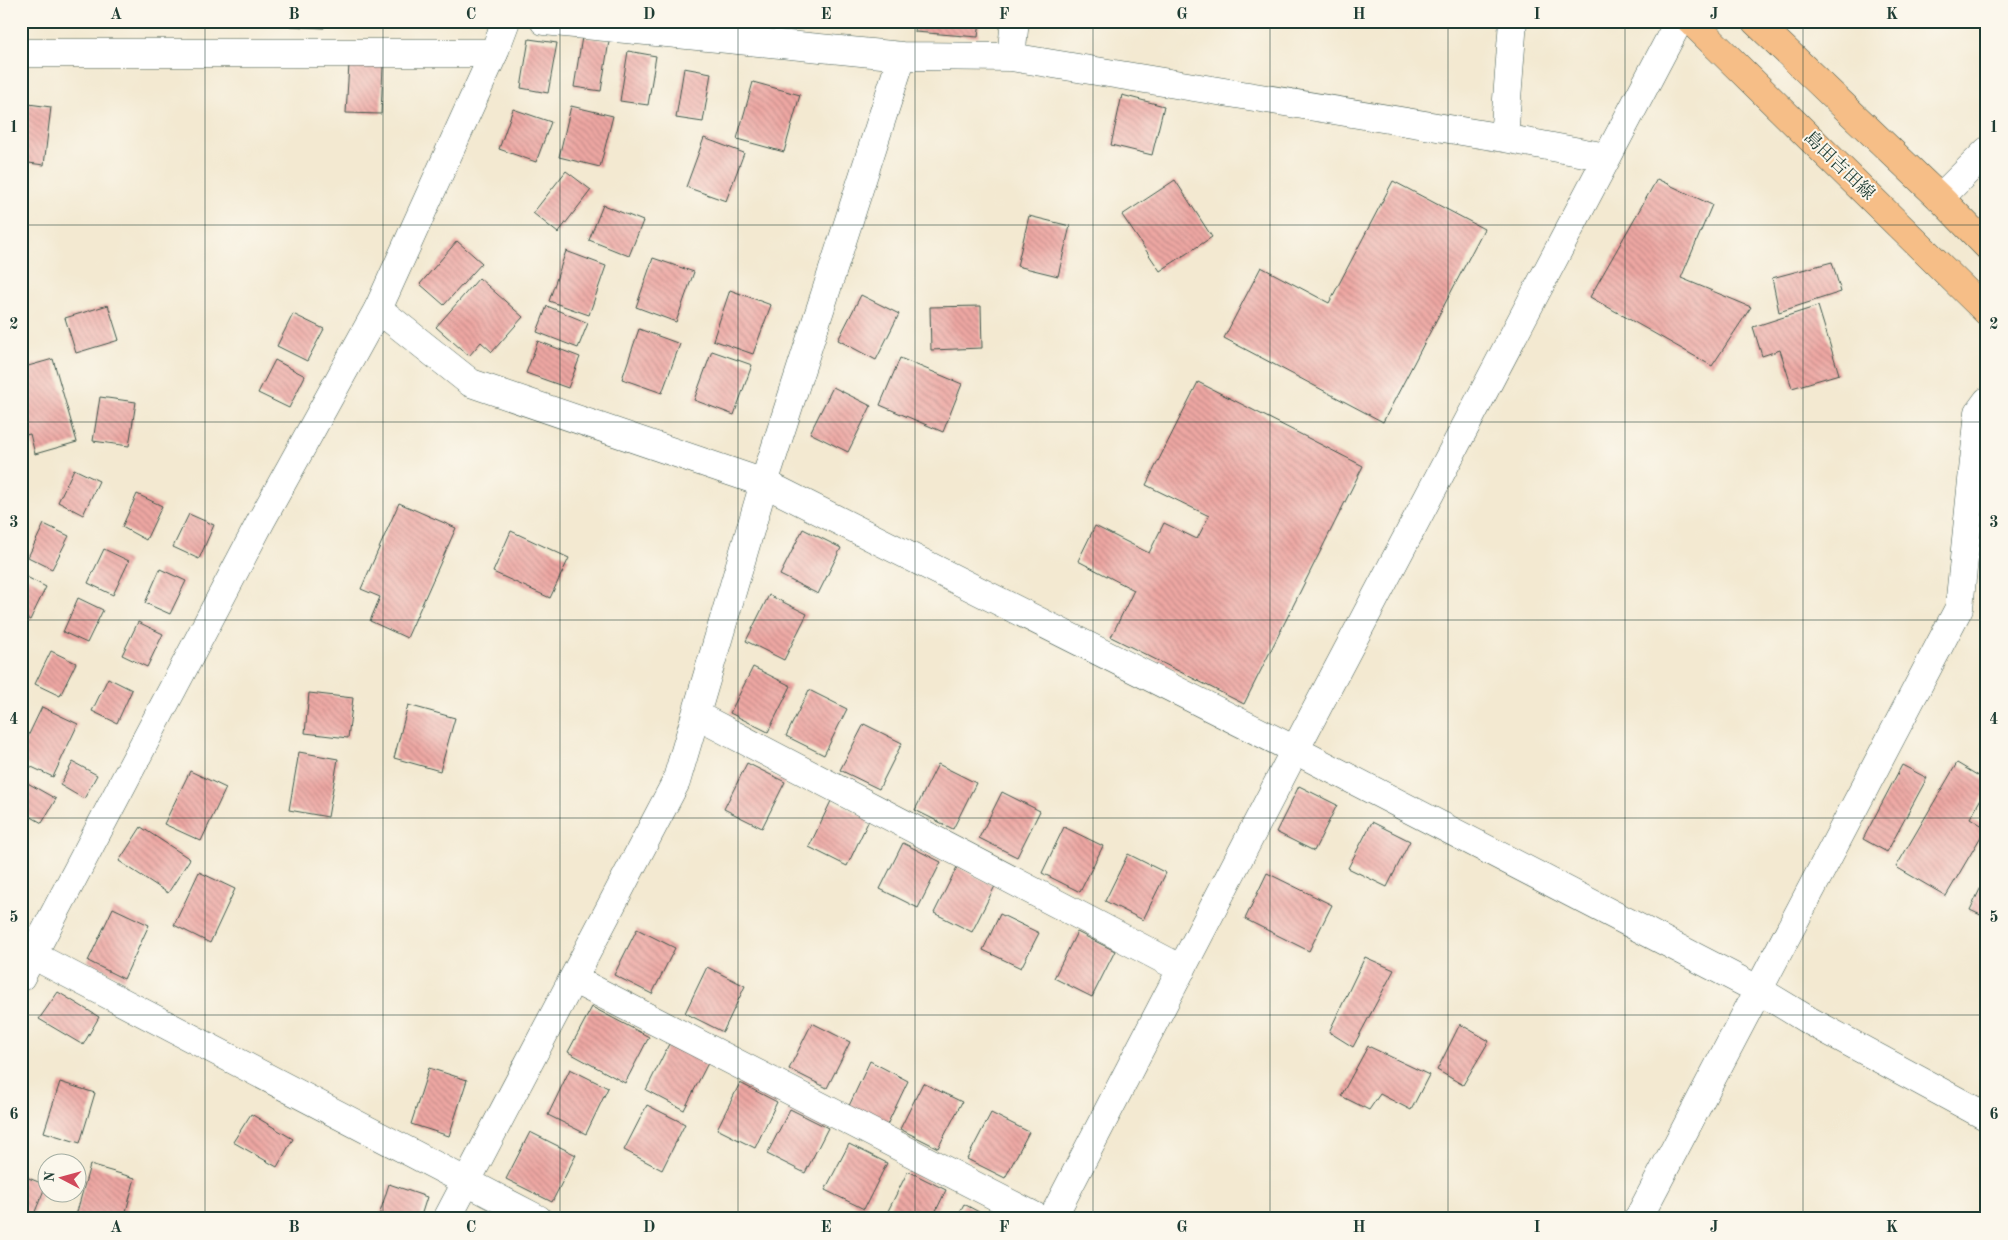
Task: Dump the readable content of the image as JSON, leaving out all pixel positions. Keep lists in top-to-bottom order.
{
  "streets": {
    "main road": ["島田吉田線"]
  },
  "north": "left",
  "grid": {
    "columns": [
      "A",
      "B",
      "C",
      "D",
      "E",
      "F",
      "G",
      "H",
      "I",
      "J",
      "K"
    ],
    "rows": [
      "1",
      "2",
      "3",
      "4",
      "5",
      "6"
    ]
  }
}
